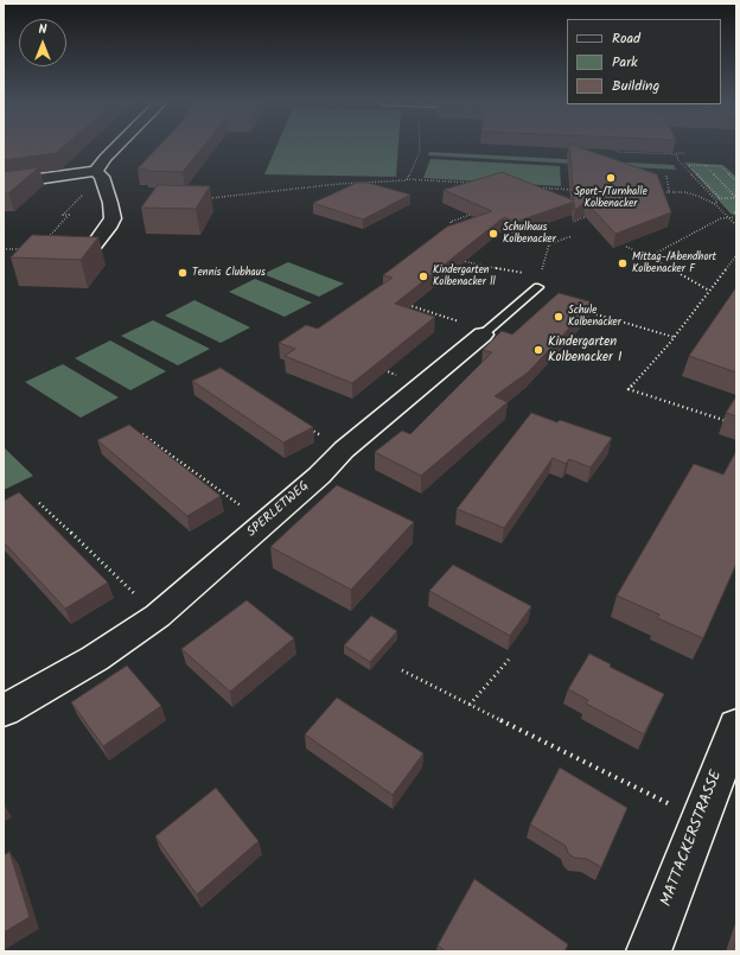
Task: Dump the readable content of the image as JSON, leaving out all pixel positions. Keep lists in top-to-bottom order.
{
  "streets": {
    "street": ["SPERLETWEG", "MATTACKERSTRASSE"]
  },
  "places": [
    "Sport-/Turnhalle Kolbenacker",
    "Schulhaus Kolbenacker",
    "Mittag-/Abendhort Kolbenacker F",
    "Tennis Clubhaus",
    "Kindergarten Kolbenacker ll",
    "Schule Kolbenacker",
    "Kindergarten Kolbenacker I"
  ],
  "legend": ["Road", "Park", "Building"],
  "north": "top"
}
